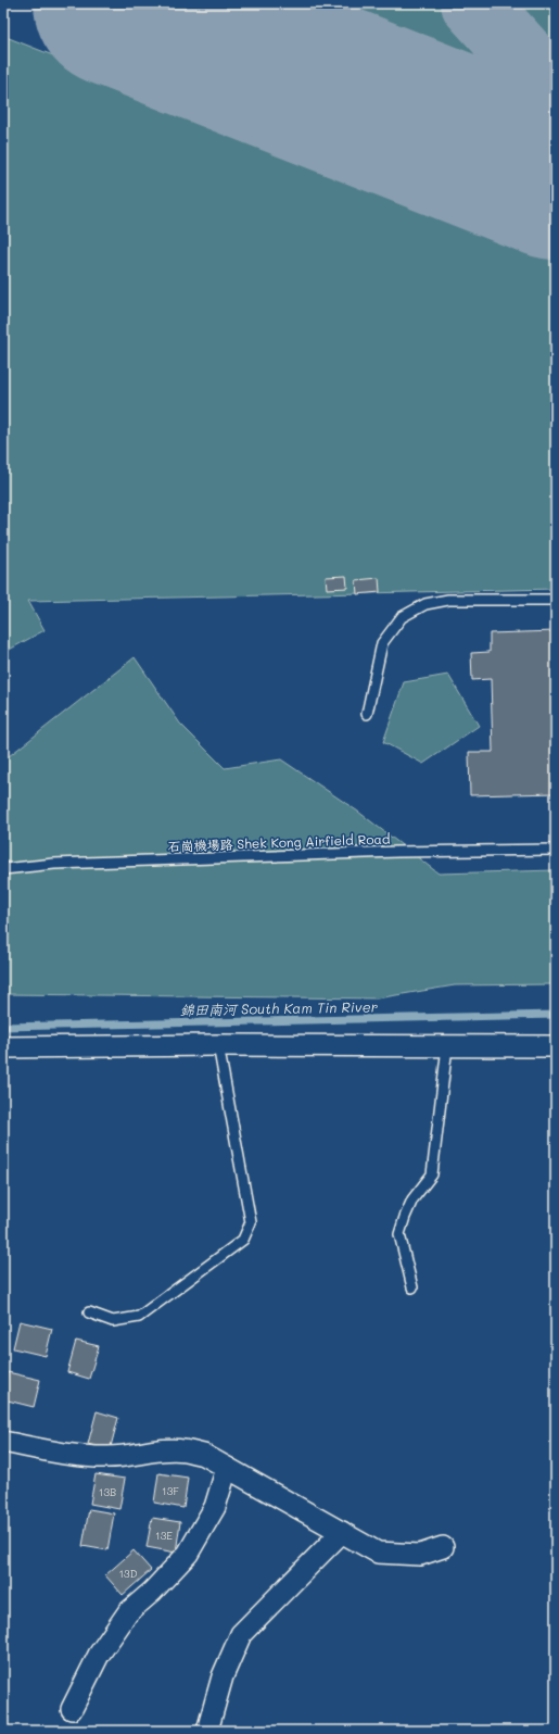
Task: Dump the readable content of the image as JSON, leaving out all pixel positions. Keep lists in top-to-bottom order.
{
  "streets": {
    "lane": ["石崗機場路 Shek Kong Airfield Road"]
  },
  "water": ["錦田南河 South Kam Tin River"],
  "house_numbers": [
    "13F",
    "13B",
    "13E",
    "13D"
  ]
}
